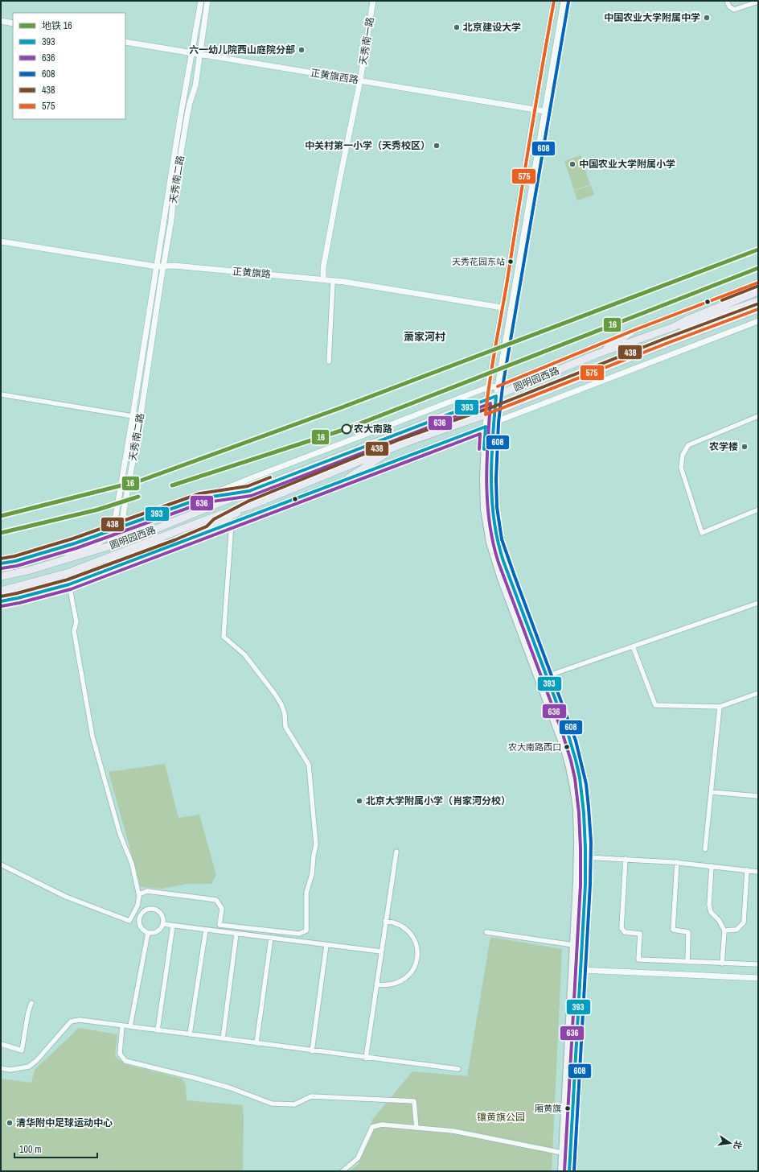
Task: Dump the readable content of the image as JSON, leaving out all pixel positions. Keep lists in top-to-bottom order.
{
  "streets": {
    "main road": ["圆明园西路"],
    "street": [
      "天秀南一路",
      "正黄旗西路",
      "天秀南二路",
      "正黄旗路"
    ]
  },
  "crossings": [
    ["天秀南一路", "正黄旗西路"],
    ["天秀南一路", "正黄旗路"],
    ["天秀南二路", "正黄旗路"],
    ["天秀南二路", "圆明园西路"]
  ],
  "districts": ["萧家河村"],
  "parks": ["镶黄旗公园"],
  "places": [
    "中国农业大学附属中学",
    "北京建设大学",
    "六一幼儿院西山庭院分部",
    "中关村第一小学（天秀校区）",
    "中国农业大学附属小学",
    "天秀花园东站",
    "农大南路",
    "农学楼",
    "农大南路西口",
    "北京大学附属小学（肖家河分校）",
    "厢黄旗",
    "清华附中足球运动中心"
  ],
  "lines": [
    "transit line 575",
    "transit line 608",
    "metro line 16",
    "transit line 438",
    "transit line 393",
    "transit line 636"
  ],
  "legend": [
    "地铁 16",
    "393",
    "636",
    "608",
    "438",
    "575"
  ],
  "scale_bar": "100 m",
  "north": "right"
}
